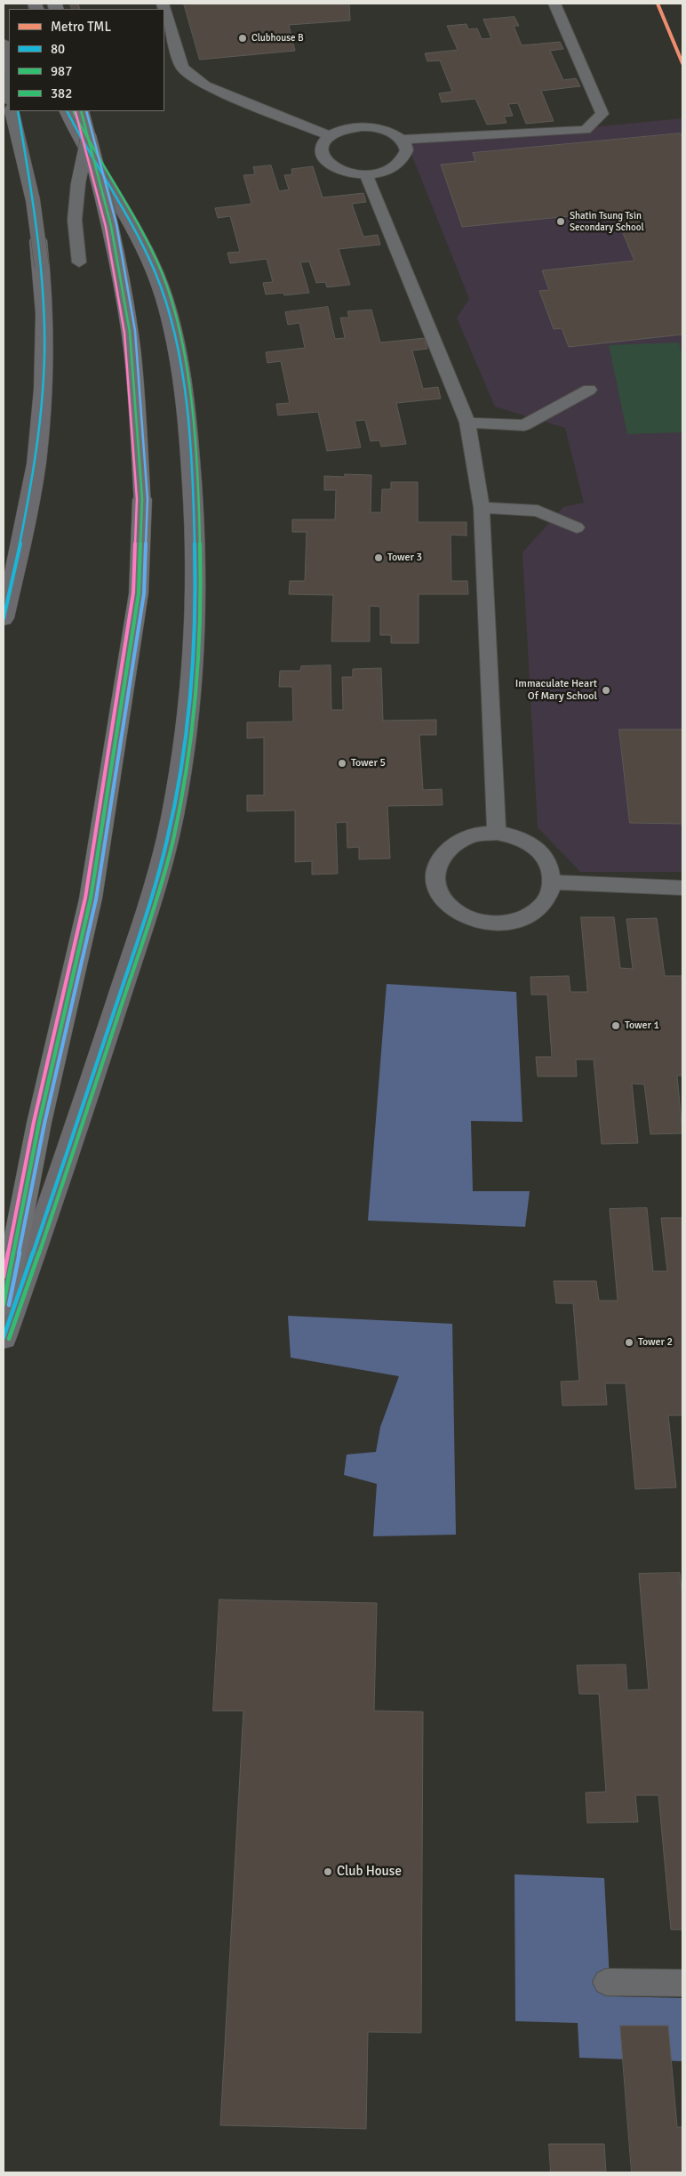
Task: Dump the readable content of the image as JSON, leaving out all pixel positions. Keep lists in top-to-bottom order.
{
  "places": [
    "Clubhouse B",
    "Shatin Tsung Tsin Secondary School",
    "Tower 3",
    "Immaculate Heart Of Mary School",
    "Tower 5",
    "Tower 1",
    "Tower 2",
    "Club House"
  ],
  "lines": [
    "metro line TML",
    "transit line 80",
    "transit line 987",
    "transit line 382"
  ],
  "legend": [
    "Metro TML",
    "80",
    "987",
    "382"
  ]
}
